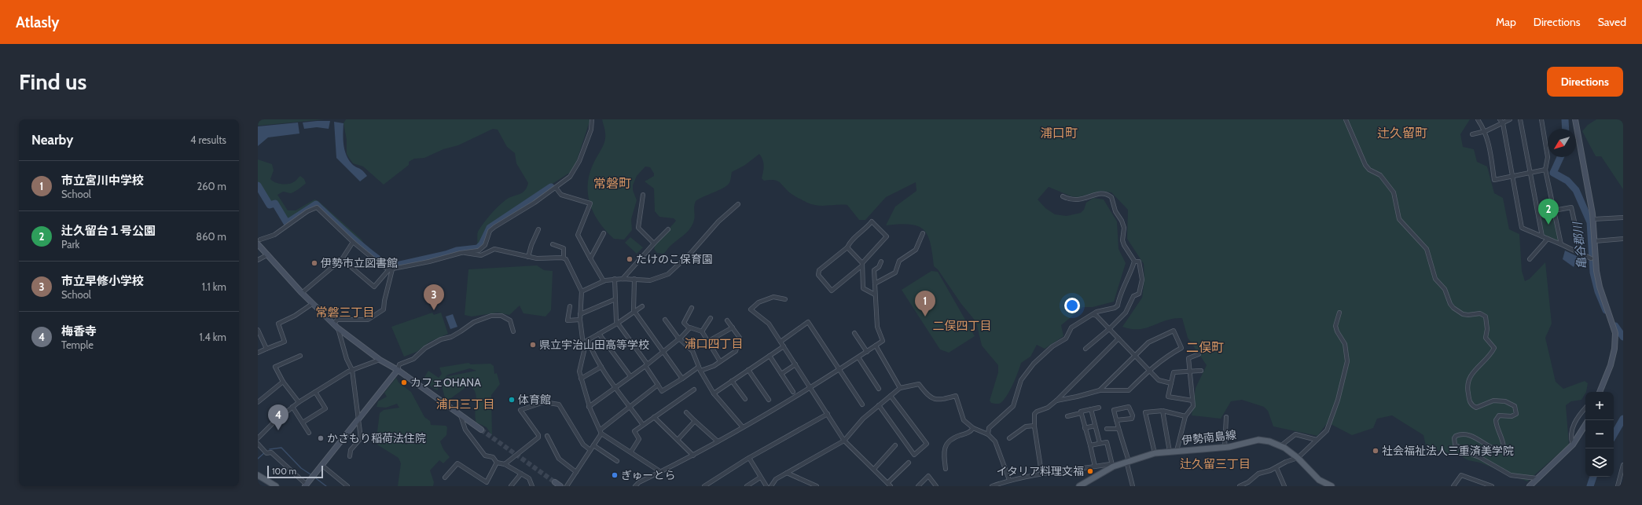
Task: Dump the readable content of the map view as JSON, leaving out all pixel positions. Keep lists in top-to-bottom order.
{
  "streets": {
    "main road": ["伊勢南島線"]
  },
  "districts": [
    "浦口町",
    "辻久留町",
    "常磐町",
    "常磐三丁目",
    "二俣四丁目",
    "浦口四丁目",
    "二俣町",
    "浦口三丁目",
    "辻久留三丁目"
  ],
  "water": ["亀谷郡川"],
  "places": [
    "たけのこ保育園",
    "伊勢市立図書館",
    "県立宇治山田高等学校",
    "カフェOHANA",
    "体育館",
    "かさもり稲荷法住院",
    "社会福祉法人三重済美学院",
    "イタリア料理文福",
    "ぎゅーとら"
  ],
  "scale_bar": "100 m",
  "north": "bottom left",
  "page": {
    "header": "Atlasly",
    "nav": ["Map", "Directions", "Saved"],
    "buttons": "Directions",
    "title": "Find us",
    "heading": ["Nearby", "4 results"],
    "list": [
      {
        "mark": "1",
        "name": "市立宮川中学校",
        "note": "School",
        "value": "260 m"
      },
      {
        "mark": "2",
        "name": "辻久留台１号公園",
        "note": "Park",
        "value": "860 m"
      },
      {
        "mark": "3",
        "name": "市立早修小学校",
        "note": "School",
        "value": "1.1 km"
      },
      {
        "mark": "4",
        "name": "梅香寺",
        "note": "Temple",
        "value": "1.4 km"
      }
    ],
    "pins": [
      "2",
      "3",
      "1",
      "4"
    ],
    "map_buttons": ["+", "−"],
    "scale": "100 m"
  }
}
